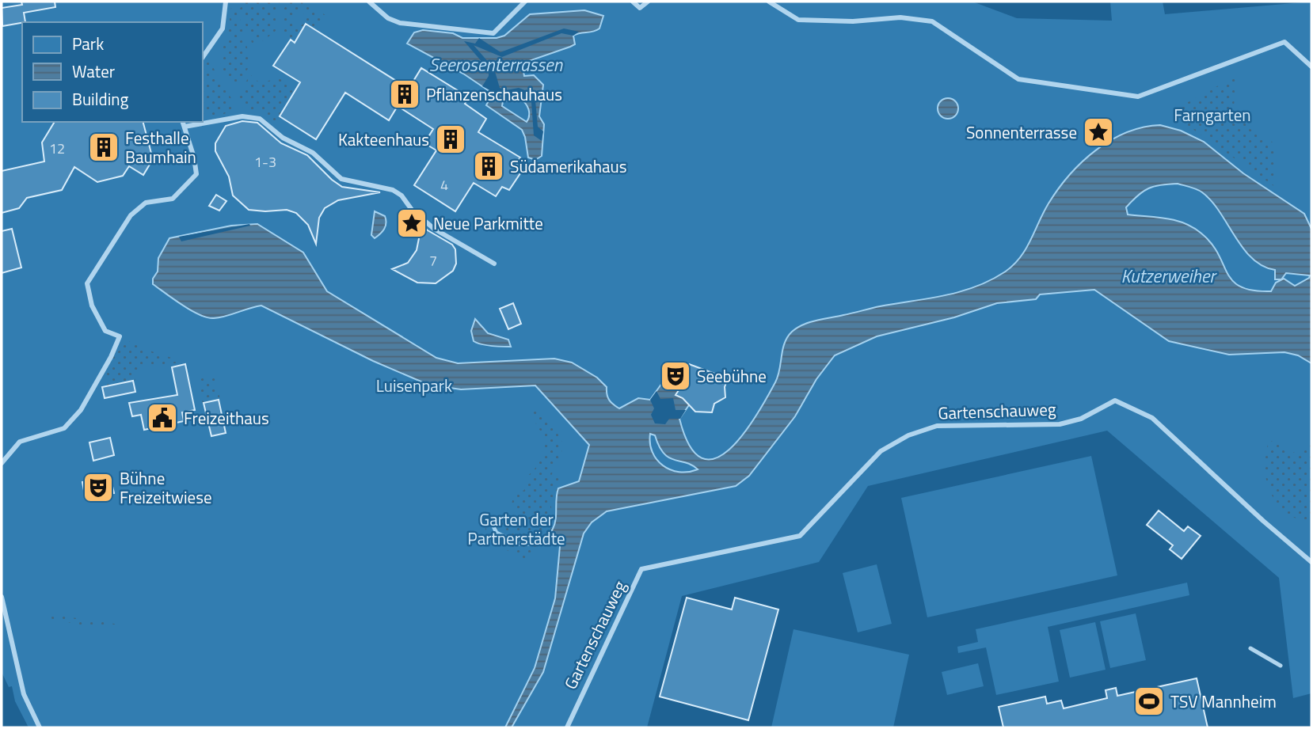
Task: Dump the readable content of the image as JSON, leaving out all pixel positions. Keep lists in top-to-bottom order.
{
  "streets": {
    "street": ["Gartenschauweg"]
  },
  "water": ["Seerosenterrassen", "Kutzerweiher"],
  "parks": ["Farngarten", "Luisenpark", "Garten der Partnerstädte"],
  "places": {
    "building": [
      "Pflanzenschauhaus",
      "Kakteenhaus",
      "Festhalle Baumhain",
      "Südamerikahaus"
    ],
    "place": ["Sonnenterrasse", "Neue Parkmitte"],
    "theatre": ["Seebühne", "Bühne Freizeitwiese"],
    "public building": ["Freizeithaus"],
    "sports": ["TSV Mannheim"]
  },
  "house_numbers": [
    "12",
    "1-3",
    "4",
    "7"
  ],
  "legend": ["Park", "Water", "Building"]
}
